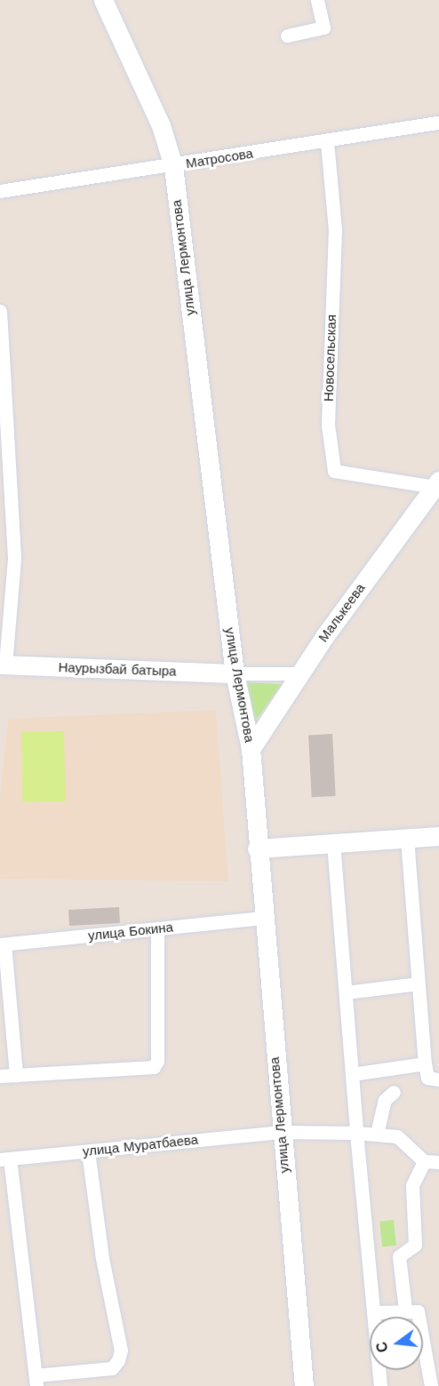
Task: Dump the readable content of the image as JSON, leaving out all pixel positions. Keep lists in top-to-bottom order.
{
  "streets": {
    "main road": ["улица Лермонтова", "Малькеева", "Наурызбай батыра"],
    "street": [
      "Матросова",
      "Новосельская",
      "улица Бокина",
      "улица Муратбаева"
    ]
  },
  "crossings": [
    ["Матросова", "улица Лермонтова"],
    ["Матросова", "Новосельская"],
    ["улица Лермонтова", "Малькеева"],
    ["улица Лермонтова", "Наурызбай батыра"],
    ["улица Лермонтова", "улица Бокина"],
    ["улица Лермонтова", "улица Муратбаева"],
    ["Новосельская", "Малькеева"]
  ],
  "north": "left"
}
